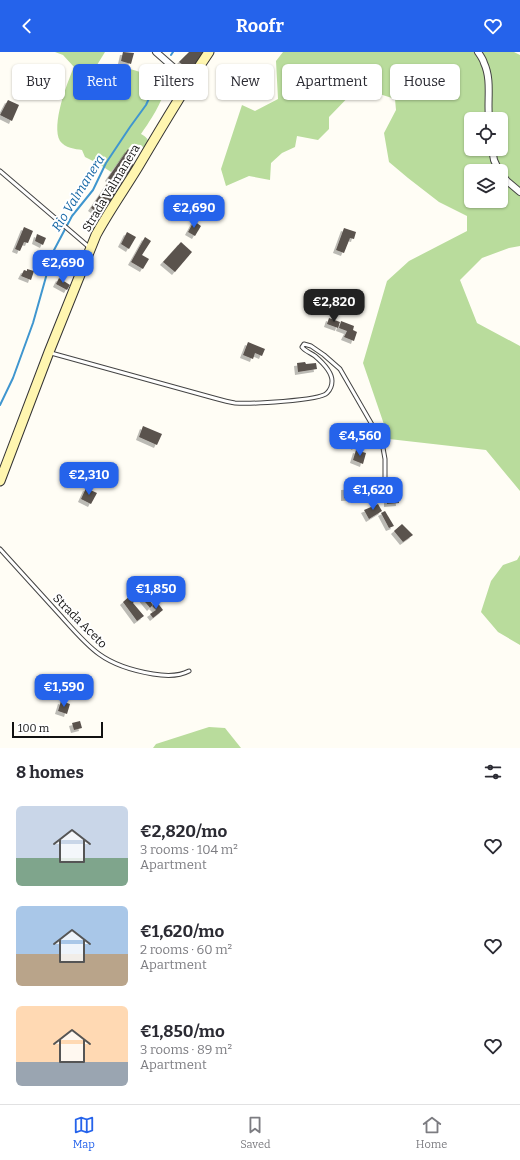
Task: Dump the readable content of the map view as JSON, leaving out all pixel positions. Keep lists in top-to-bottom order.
{
  "streets": {
    "street": ["Strada Valmanera"],
    "lane": ["Strada Aceto"]
  },
  "water": ["Rio Valmanera"],
  "scale_bar": "100 m",
  "page": {
    "header": "Roofr",
    "chip": [
      "Buy",
      "Rent",
      "Filters",
      "New",
      "Apartment",
      "House"
    ],
    "price": [
      "€2,690",
      "€2,690",
      "€2,820",
      "€4,560",
      "€2,310",
      "€1,620",
      "€1,850",
      "€1,590"
    ],
    "scale": "100 m",
    "heading": "8 homes",
    "list": [
      {
        "name": "€2,820/mo",
        "note": "3 rooms · 104 m² · Apartment"
      },
      {
        "name": "€1,620/mo",
        "note": "2 rooms · 60 m² · Apartment"
      },
      {
        "name": "€1,850/mo",
        "note": "3 rooms · 89 m² · Apartment"
      }
    ],
    "tabs": ["Map", "Saved", "Home"]
  }
}
